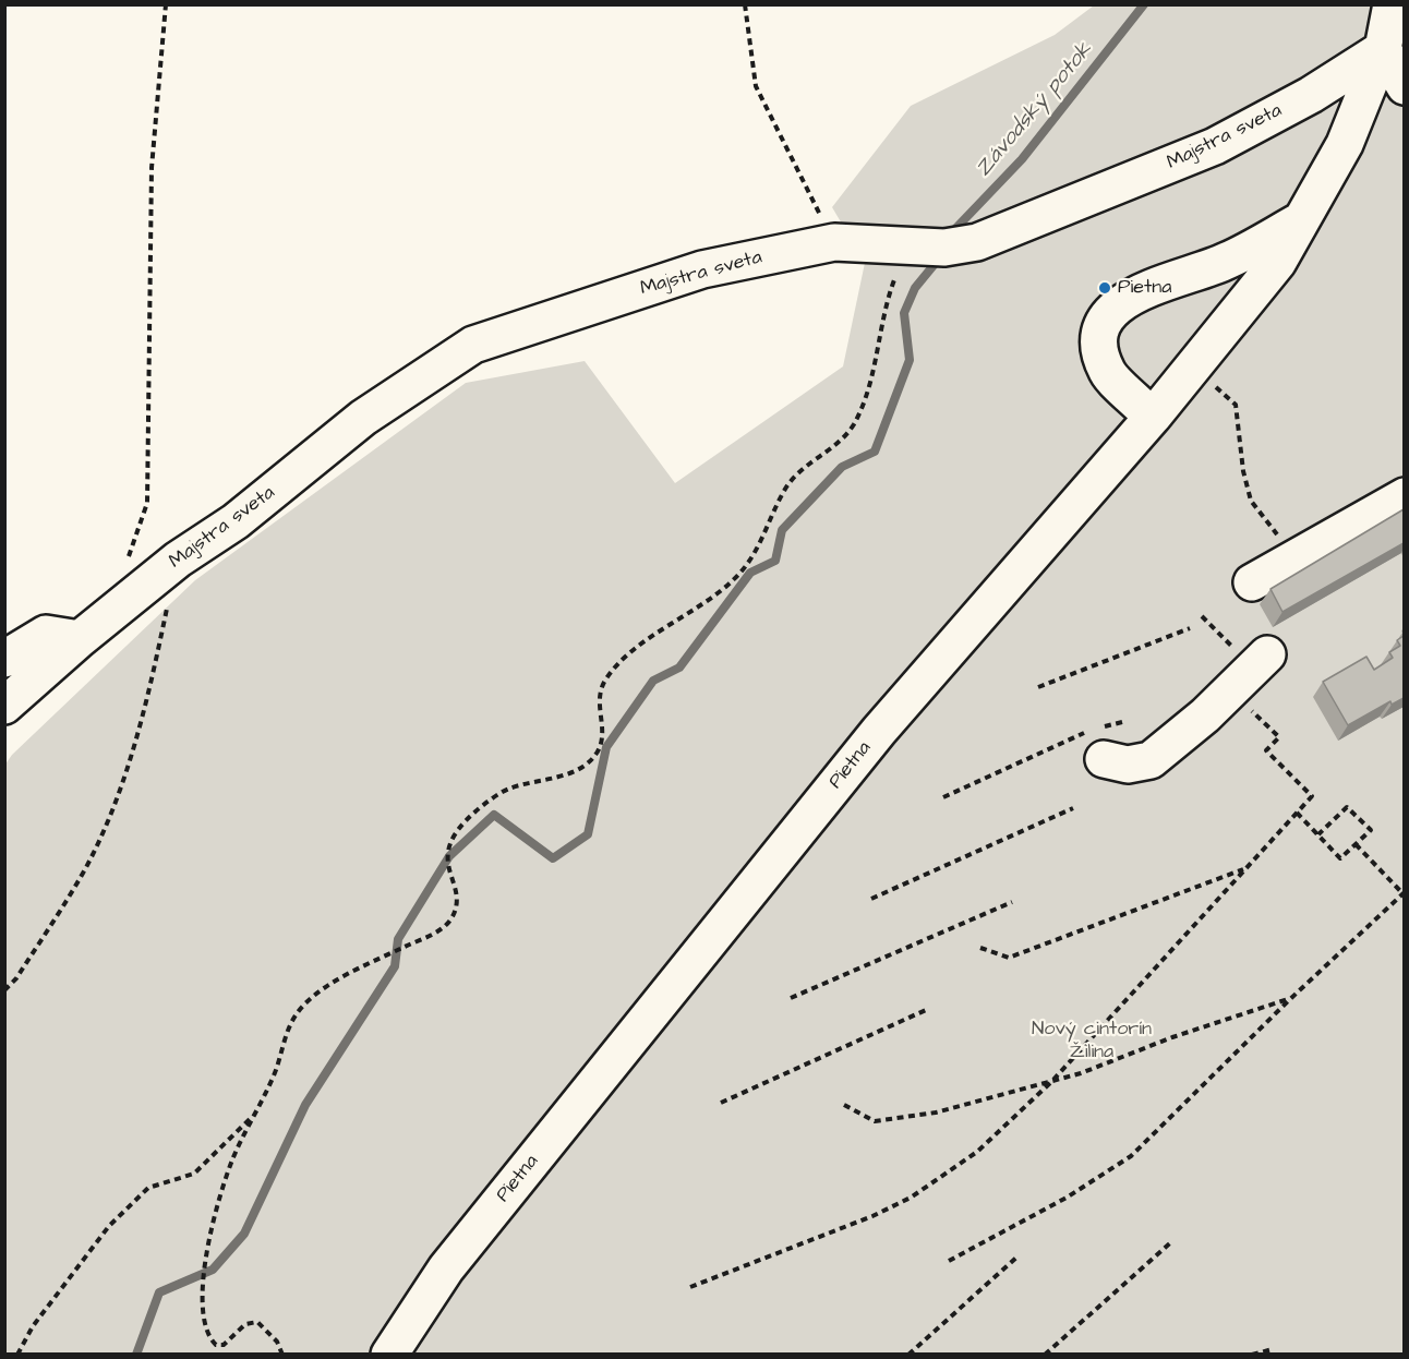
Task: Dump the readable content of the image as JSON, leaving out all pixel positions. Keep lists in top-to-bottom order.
{
  "streets": {
    "street": ["Majstra sveta", "Pietna"]
  },
  "crossings": [
    ["Majstra sveta", "Pietna"]
  ],
  "water": ["Závodský potok"],
  "parks": ["Nový cintorín Žilina"],
  "places": ["Pietna"]
}
